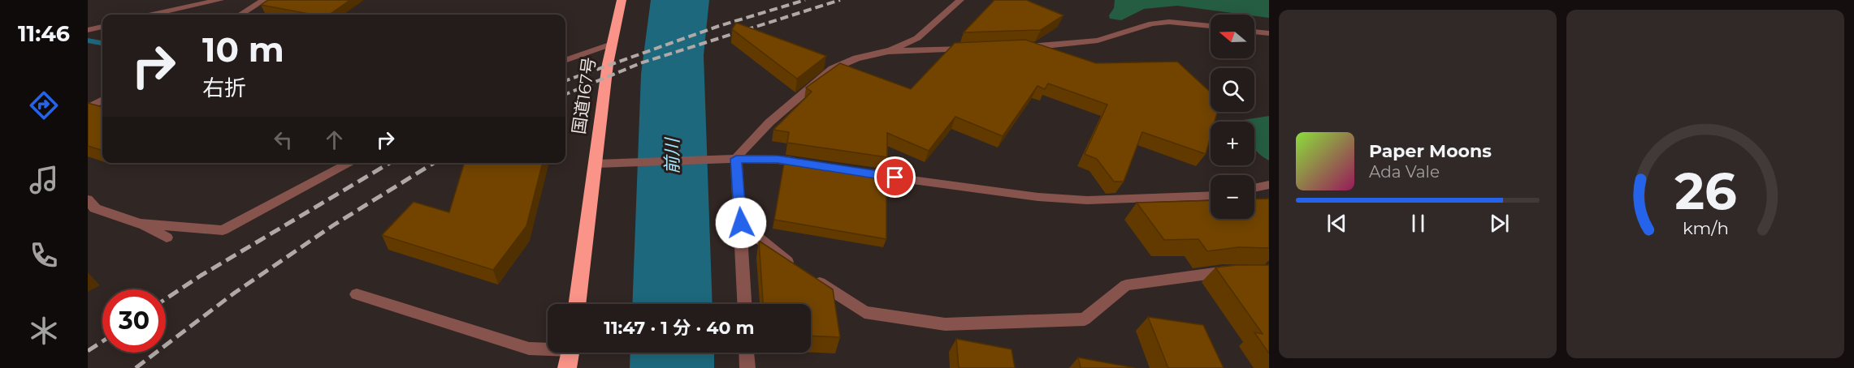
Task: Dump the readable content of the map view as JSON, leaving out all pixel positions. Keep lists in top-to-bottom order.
{
  "streets": {
    "highway": ["国道167号"]
  },
  "water": ["前川"],
  "north": "left",
  "page": {
    "tabs": "11:46",
    "map_buttons": ["+", "−"],
    "turn": ["10 m", "右折"],
    "song": ["Paper Moons", "Ada Vale"],
    "limit": "30",
    "trip": "11:47 · 1 分 · 40 m",
    "gauge": ["26", "km/h"]
  }
}
